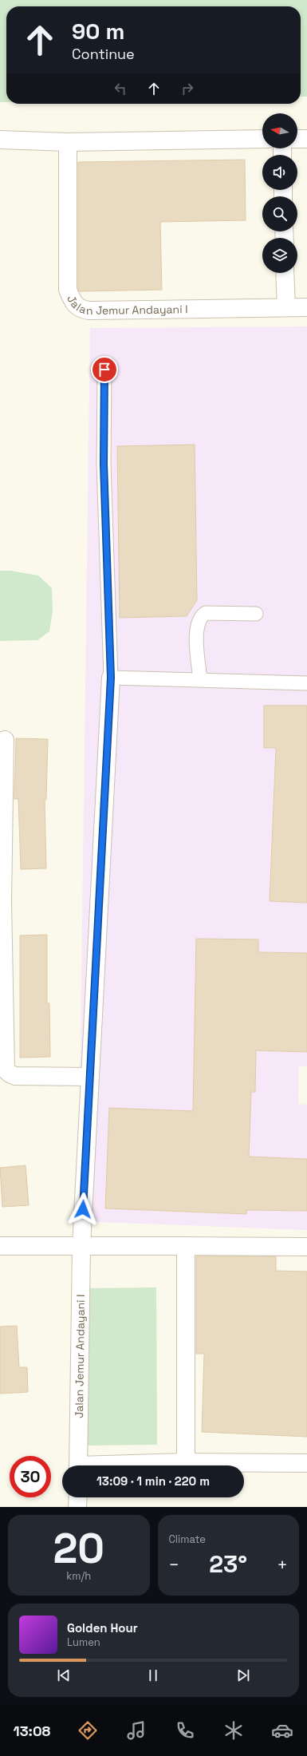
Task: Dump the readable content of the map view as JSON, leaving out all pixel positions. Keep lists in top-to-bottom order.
{
  "streets": {
    "street": ["Jalan Jemur Andayani I"]
  },
  "north": "left",
  "page": {
    "turn": ["90 m", "Continue"],
    "limit": "30",
    "trip": "13:09 · 1 min · 220 m",
    "tile": [
      ["20", "km/h"],
      "Climate"
    ],
    "heat": ["−", "23°", "+"],
    "song": ["Golden Hour", "Lumen"],
    "tabs": "13:08"
  }
}
